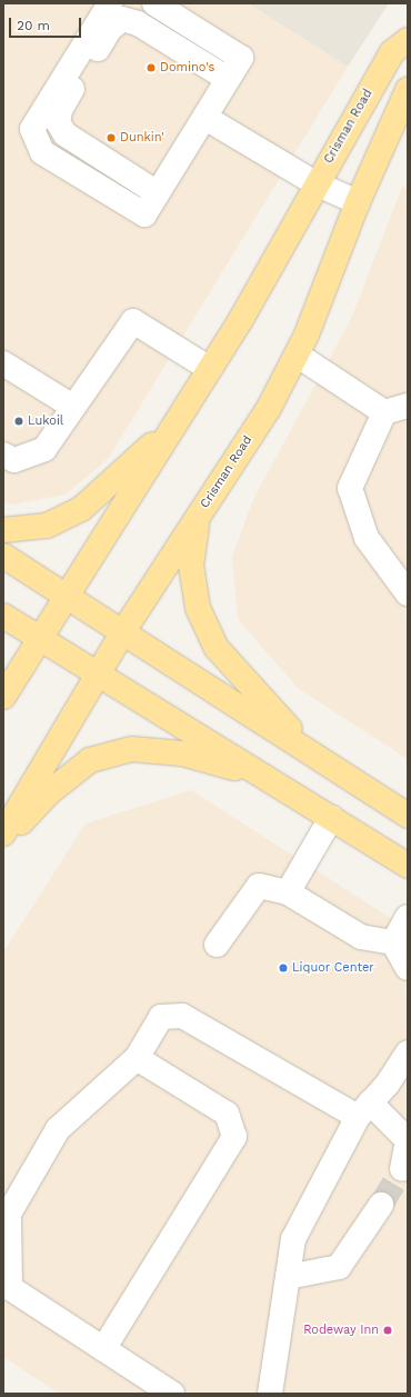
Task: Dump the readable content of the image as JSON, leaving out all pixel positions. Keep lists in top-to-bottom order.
{
  "streets": {
    "main road": ["Crisman Road"]
  },
  "places": [
    "Domino's",
    "Dunkin'",
    "Lukoil",
    "Liquor Center",
    "Rodeway Inn"
  ],
  "scale_bar": "20 m"
}
